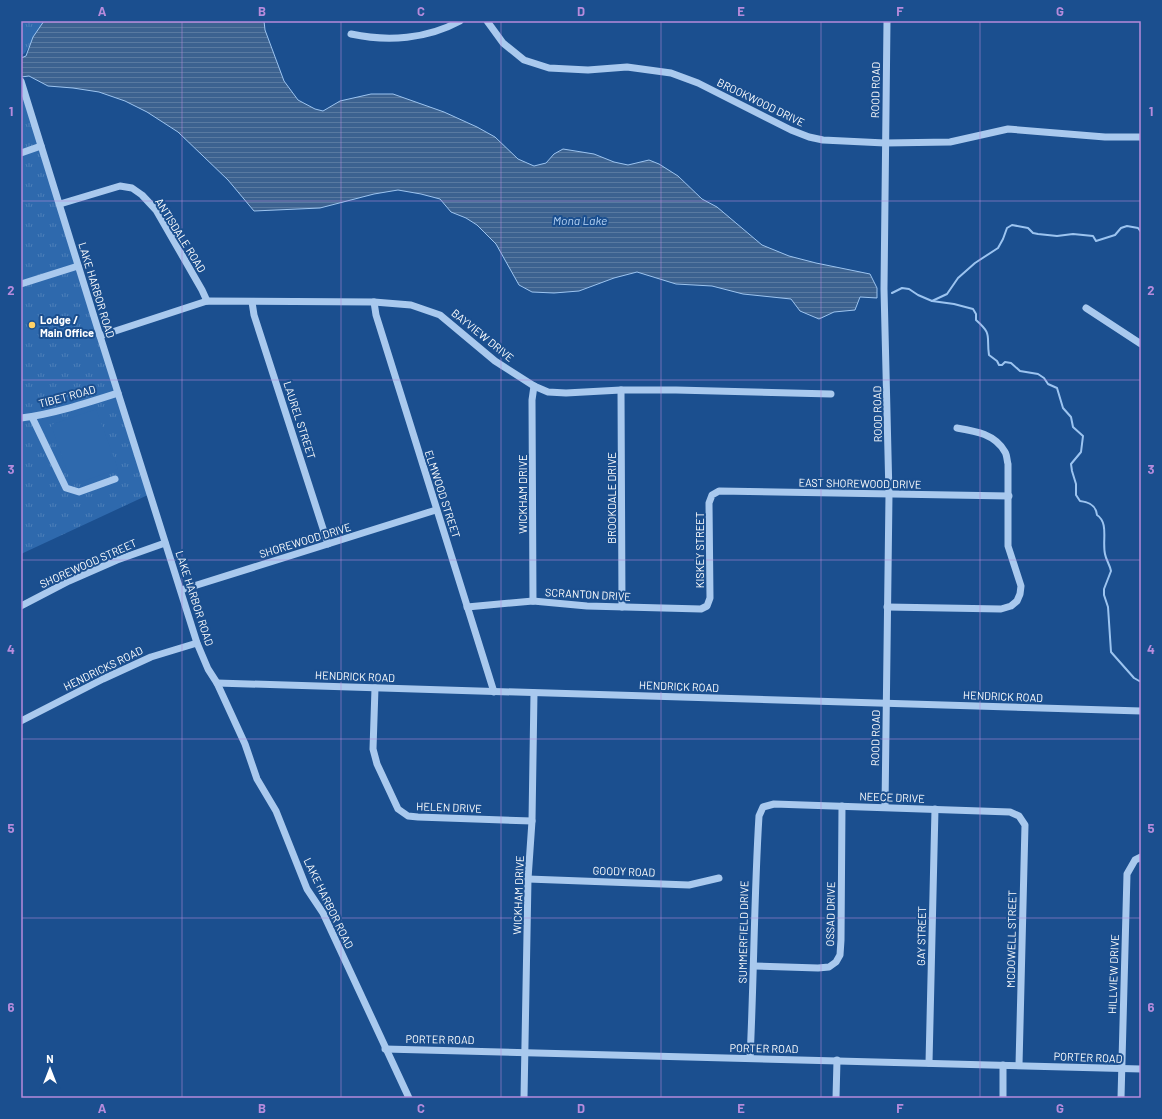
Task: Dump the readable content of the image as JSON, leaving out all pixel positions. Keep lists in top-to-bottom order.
{
  "streets": {
    "street": [
      "ROOD ROAD",
      "BROOKWOOD DRIVE",
      "ANTISDALE ROAD",
      "LAKE HARBOR ROAD",
      "BAYVIEW DRIVE",
      "TIBET ROAD",
      "LAUREL STREET",
      "EAST SHOREWOOD DRIVE",
      "ELMWOOD STREET",
      "WICKHAM DRIVE",
      "BROOKDALE DRIVE",
      "SHOREWOOD DRIVE",
      "KISKEY STREET",
      "SHOREWOOD STREET",
      "SCRANTON DRIVE",
      "HENDRICKS ROAD",
      "HENDRICK ROAD",
      "NEECE DRIVE",
      "HELEN DRIVE",
      "GOODY ROAD",
      "OSSAD DRIVE",
      "SUMMERFIELD DRIVE",
      "GAY STREET",
      "MCDOWELL STREET",
      "HILLVIEW DRIVE",
      "PORTER ROAD"
    ]
  },
  "crossings": [
    ["ROOD ROAD", "BROOKWOOD DRIVE"],
    ["ROOD ROAD", "EAST SHOREWOOD DRIVE"],
    ["ROOD ROAD", "HENDRICK ROAD"],
    ["ROOD ROAD", "NEECE DRIVE"],
    ["ANTISDALE ROAD", "LAKE HARBOR ROAD"],
    ["ANTISDALE ROAD", "BAYVIEW DRIVE"],
    ["LAKE HARBOR ROAD", "BAYVIEW DRIVE"],
    ["LAKE HARBOR ROAD", "TIBET ROAD"],
    ["LAKE HARBOR ROAD", "SHOREWOOD DRIVE"],
    ["LAKE HARBOR ROAD", "SHOREWOOD STREET"],
    ["LAKE HARBOR ROAD", "HENDRICKS ROAD"],
    ["LAKE HARBOR ROAD", "HENDRICK ROAD"],
    ["LAKE HARBOR ROAD", "PORTER ROAD"],
    ["BAYVIEW DRIVE", "LAUREL STREET"],
    ["BAYVIEW DRIVE", "ELMWOOD STREET"],
    ["BAYVIEW DRIVE", "WICKHAM DRIVE"],
    ["BAYVIEW DRIVE", "BROOKDALE DRIVE"],
    ["LAUREL STREET", "SHOREWOOD DRIVE"],
    ["EAST SHOREWOOD DRIVE", "KISKEY STREET"],
    ["ELMWOOD STREET", "SHOREWOOD DRIVE"],
    ["ELMWOOD STREET", "SCRANTON DRIVE"],
    ["ELMWOOD STREET", "HENDRICK ROAD"],
    ["WICKHAM DRIVE", "SCRANTON DRIVE"],
    ["WICKHAM DRIVE", "HENDRICK ROAD"],
    ["WICKHAM DRIVE", "HELEN DRIVE"],
    ["WICKHAM DRIVE", "GOODY ROAD"],
    ["WICKHAM DRIVE", "PORTER ROAD"],
    ["BROOKDALE DRIVE", "SCRANTON DRIVE"],
    ["KISKEY STREET", "SCRANTON DRIVE"],
    ["HENDRICK ROAD", "HELEN DRIVE"],
    ["NEECE DRIVE", "OSSAD DRIVE"],
    ["NEECE DRIVE", "SUMMERFIELD DRIVE"],
    ["NEECE DRIVE", "GAY STREET"],
    ["NEECE DRIVE", "MCDOWELL STREET"],
    ["OSSAD DRIVE", "SUMMERFIELD DRIVE"],
    ["SUMMERFIELD DRIVE", "PORTER ROAD"],
    ["GAY STREET", "PORTER ROAD"],
    ["MCDOWELL STREET", "PORTER ROAD"],
    ["HILLVIEW DRIVE", "PORTER ROAD"]
  ],
  "water": ["Mona Lake"],
  "places": ["Lodge / Main Office"],
  "north": "top",
  "grid": {
    "columns": [
      "A",
      "B",
      "C",
      "D",
      "E",
      "F",
      "G"
    ],
    "rows": [
      "1",
      "2",
      "3",
      "4",
      "5",
      "6"
    ]
  }
}
